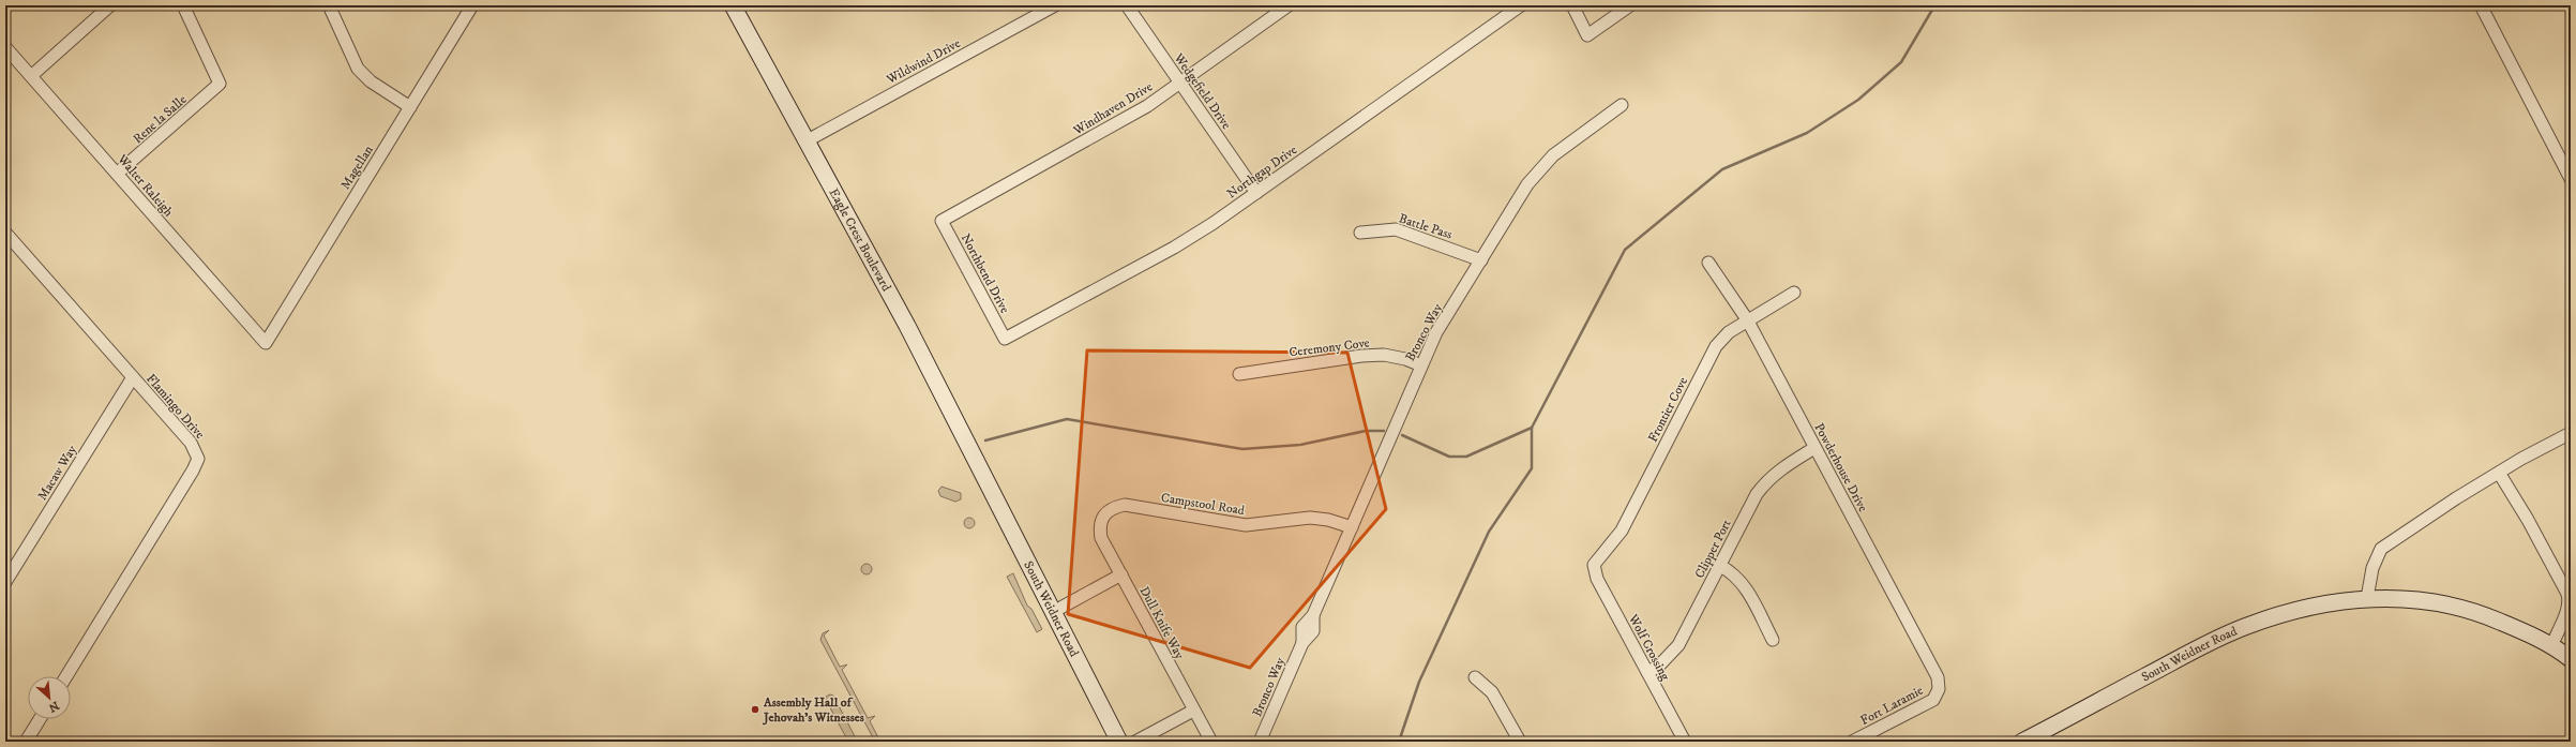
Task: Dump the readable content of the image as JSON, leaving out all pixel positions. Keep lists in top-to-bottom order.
{
  "streets": {
    "main road": ["Eagle Crest Boulevard", "South Weidner Road"],
    "street": [
      "Wildwind Drive",
      "Wedgefield Drive",
      "Windhaven Drive",
      "Rene la Salle",
      "Magellan",
      "Northgap Drive",
      "Walter Raleigh",
      "Battle Pass",
      "Northbend Drive",
      "Bronco Way",
      "Ceremony Cove",
      "Flamingo Drive",
      "Frontier Cove",
      "Powderhouse Drive",
      "Macaw Way",
      "Campstool Road",
      "Clipper Port",
      "Dull Knife Way",
      "Wolf Crossing",
      "Fort Laramie"
    ]
  },
  "crossings": [
    ["Wildwind Drive", "Eagle Crest Boulevard"],
    ["Wedgefield Drive", "Windhaven Drive"],
    ["Wedgefield Drive", "Northgap Drive"],
    ["Windhaven Drive", "Northbend Drive"],
    ["Rene la Salle", "Walter Raleigh"],
    ["Magellan", "Walter Raleigh"],
    ["Northgap Drive", "Northbend Drive"],
    ["Battle Pass", "Bronco Way"],
    ["Eagle Crest Boulevard", "South Weidner Road"],
    ["Bronco Way", "Ceremony Cove"],
    ["Bronco Way", "Campstool Road"],
    ["Flamingo Drive", "Macaw Way"],
    ["Frontier Cove", "Powderhouse Drive"],
    ["Frontier Cove", "Wolf Crossing"],
    ["Powderhouse Drive", "Clipper Port"],
    ["Powderhouse Drive", "Fort Laramie"],
    ["Campstool Road", "Dull Knife Way"],
    ["Clipper Port", "Wolf Crossing"]
  ],
  "places": ["Assembly Hall of Jehovah's Witnesses"],
  "north": "bottom right"
}
